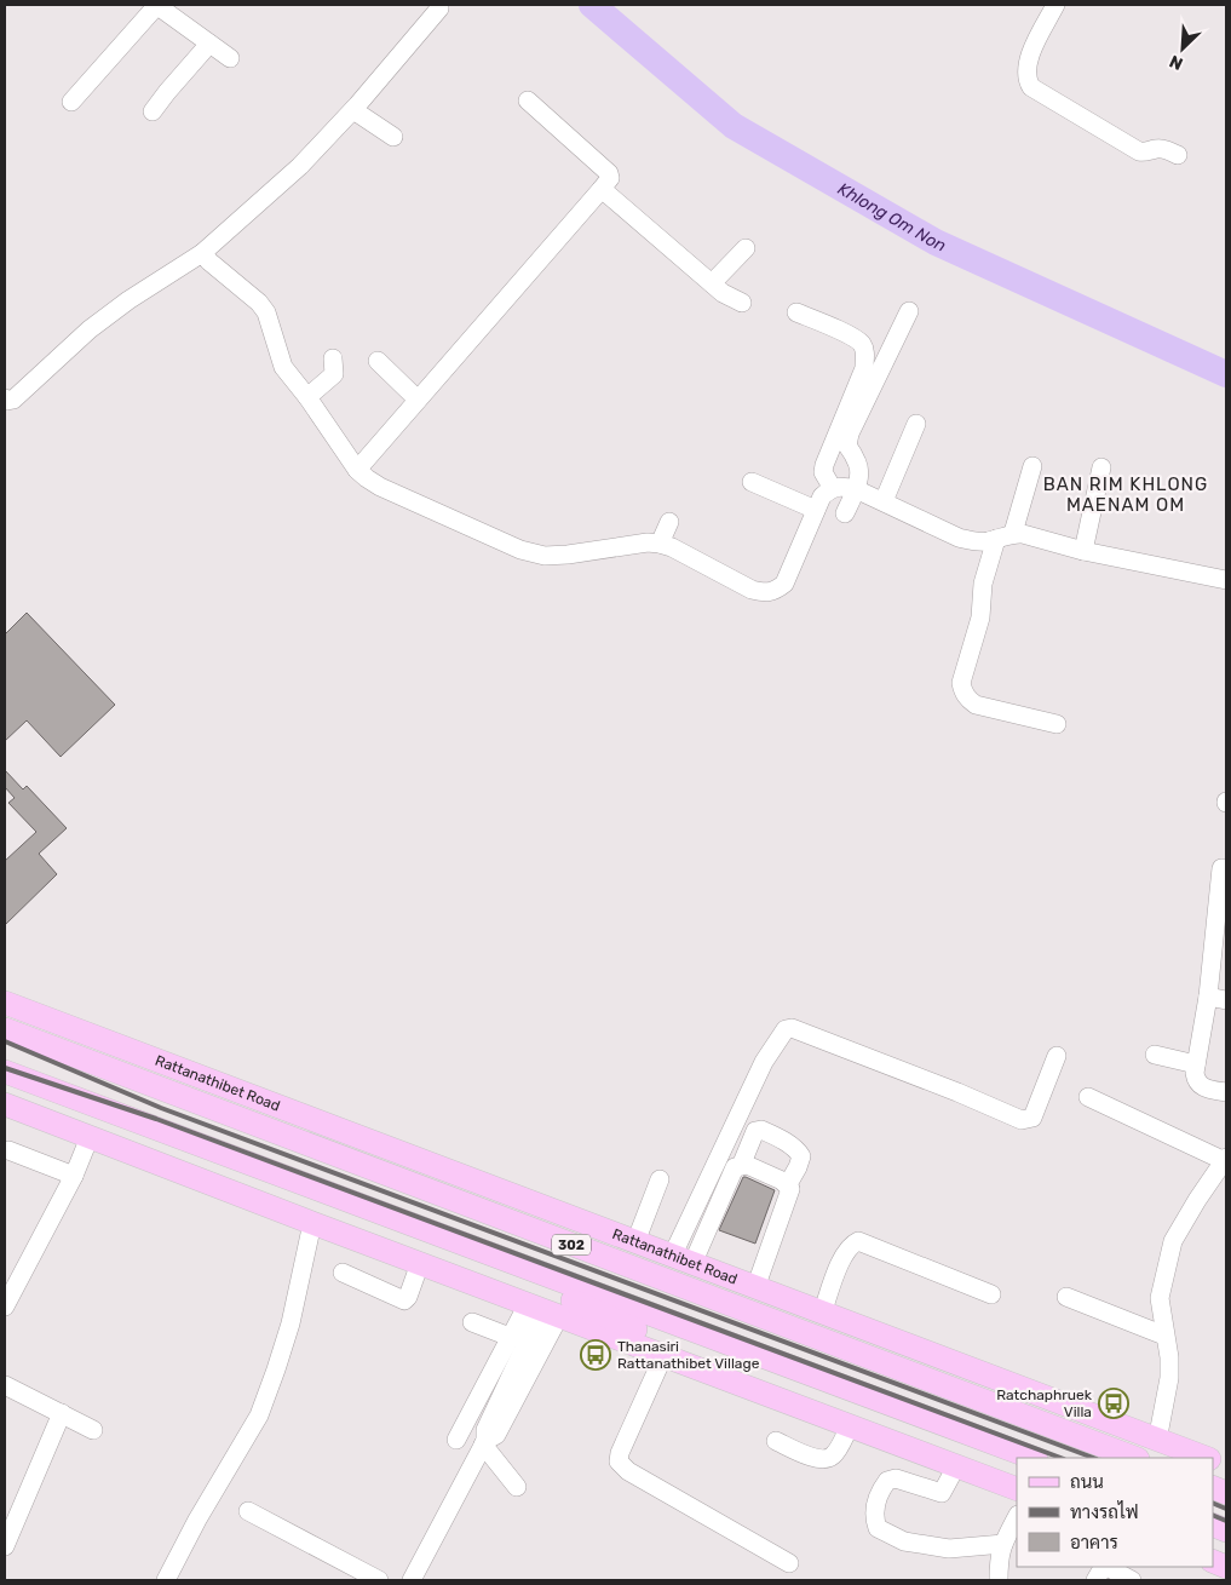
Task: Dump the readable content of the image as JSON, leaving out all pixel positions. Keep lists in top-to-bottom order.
{
  "streets": {
    "main road": ["Rattanathibet Road", "302"]
  },
  "districts": ["BAN RIM KHLONG MAENAM OM"],
  "water": ["Khlong Om Non"],
  "places": {
    "bus stop": ["Thanasiri Rattanathibet Village", "Ratchaphruek Villa"]
  },
  "legend": ["ถนน", "ทางรถไฟ", "อาคาร"],
  "north": "bottom left"
}
